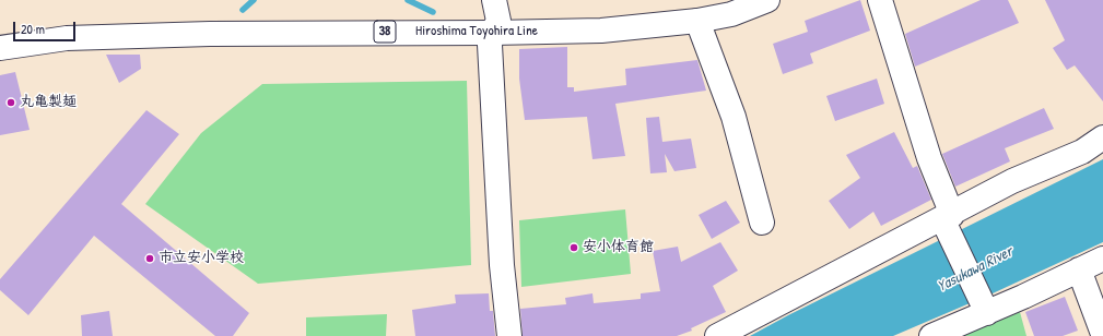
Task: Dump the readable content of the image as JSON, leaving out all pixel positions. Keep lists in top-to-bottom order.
{
  "streets": {
    "street": ["38", "Hiroshima Toyohira Line"]
  },
  "water": ["Yasukawa River"],
  "places": ["丸亀製麺", "安小体育館", "市立安小学校"],
  "scale_bar": "20 m"
}
